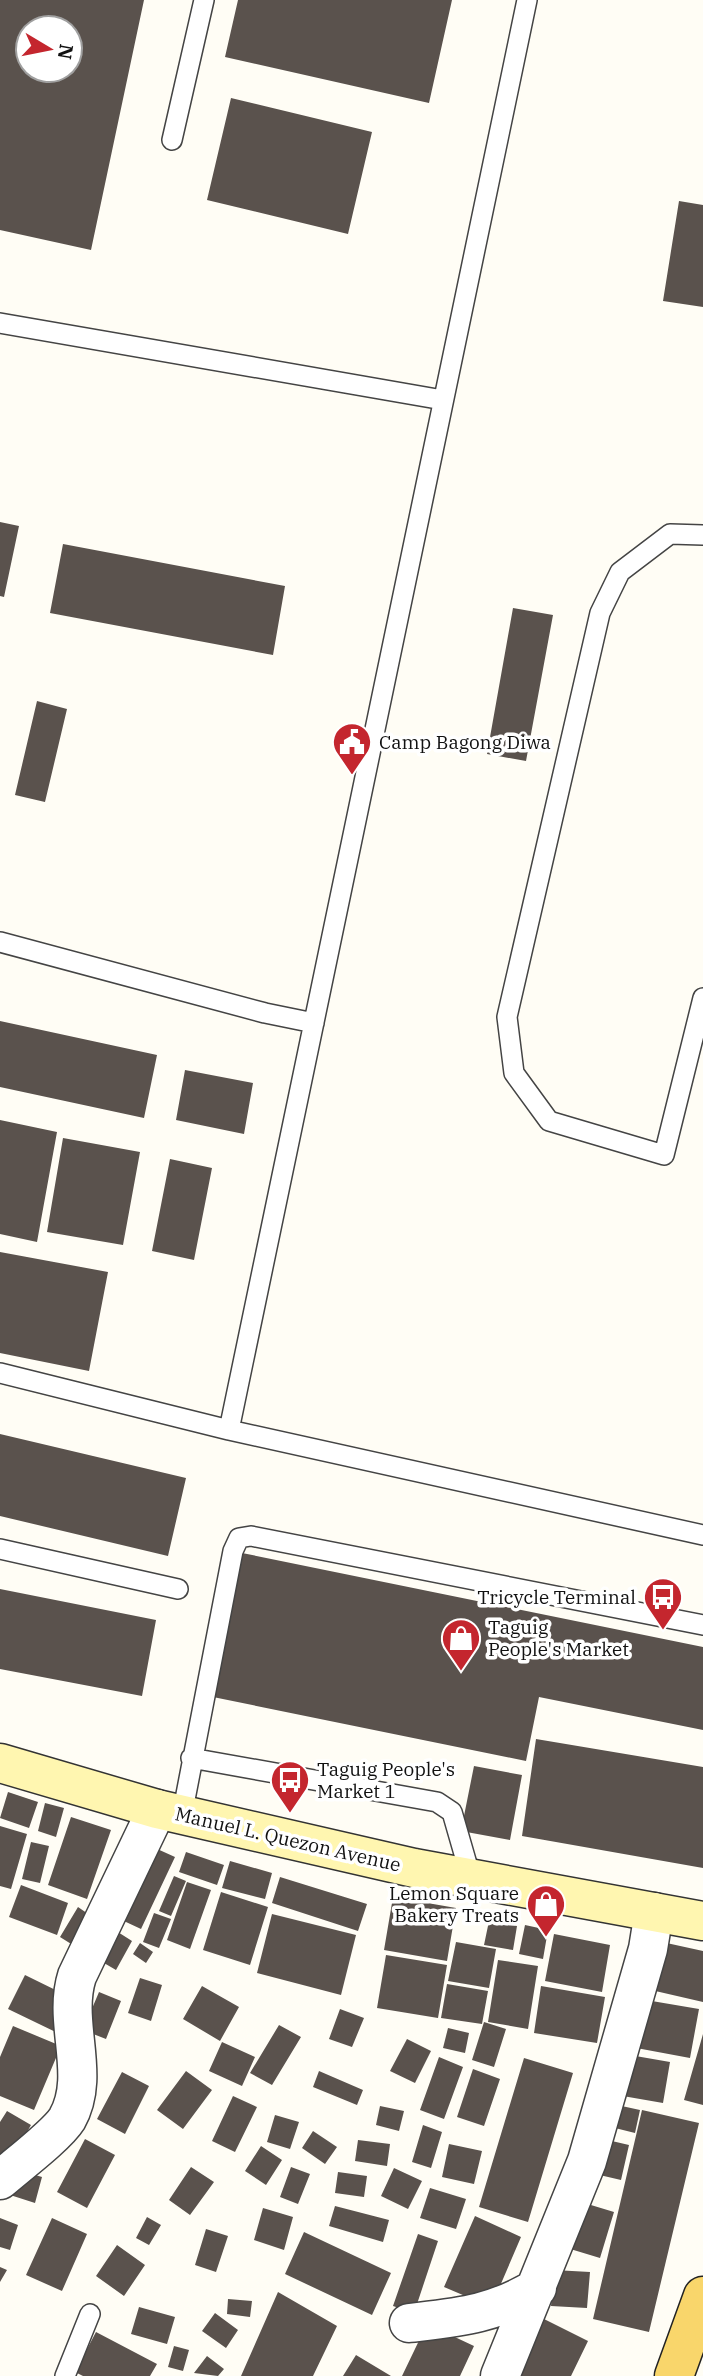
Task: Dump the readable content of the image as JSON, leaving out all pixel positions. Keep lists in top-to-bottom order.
{
  "streets": {
    "main road": ["Manuel L. Quezon Avenue"]
  },
  "places": {
    "public building": ["Camp Bagong Diwa"],
    "bus stop": ["Tricycle Terminal", "Taguig People's Market 1"],
    "shop": ["Taguig People's Market", "Lemon Square Bakery Treats"]
  },
  "north": "right"
}
